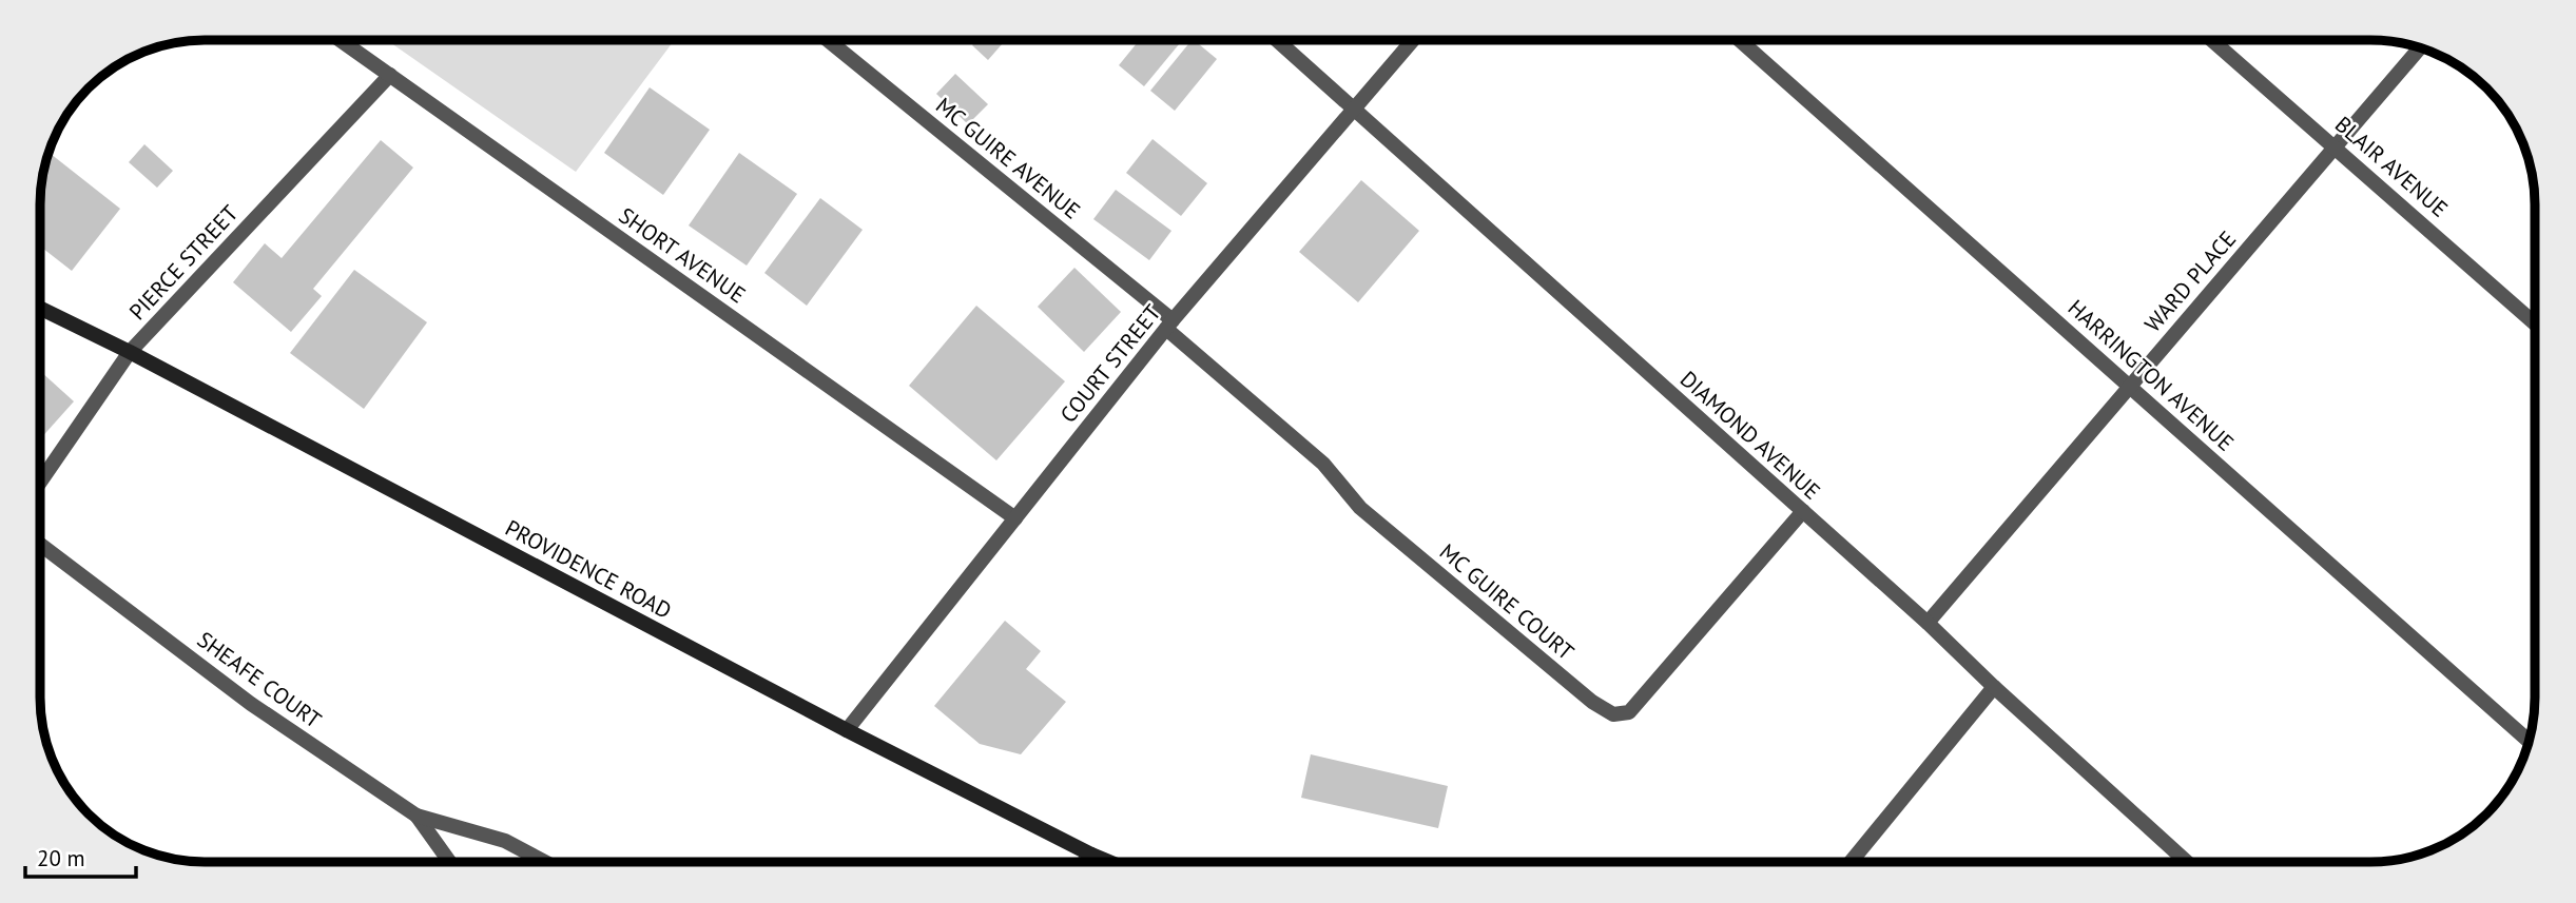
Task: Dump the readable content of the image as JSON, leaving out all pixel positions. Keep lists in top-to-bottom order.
{
  "streets": {
    "main road": ["PROVIDENCE ROAD"],
    "street": [
      "MC GUIRE AVENUE",
      "BLAIR AVENUE",
      "SHORT AVENUE",
      "PIERCE STREET",
      "WARD PLACE",
      "COURT STREET",
      "HARRINGTON AVENUE",
      "DIAMOND AVENUE",
      "MC GUIRE COURT",
      "SHEAFE COURT"
    ]
  },
  "crossings": [
    ["MC GUIRE AVENUE", "COURT STREET"],
    ["MC GUIRE AVENUE", "MC GUIRE COURT"],
    ["BLAIR AVENUE", "WARD PLACE"],
    ["SHORT AVENUE", "PIERCE STREET"],
    ["SHORT AVENUE", "COURT STREET"],
    ["PIERCE STREET", "PROVIDENCE ROAD"],
    ["WARD PLACE", "HARRINGTON AVENUE"],
    ["WARD PLACE", "DIAMOND AVENUE"],
    ["COURT STREET", "DIAMOND AVENUE"],
    ["COURT STREET", "PROVIDENCE ROAD"],
    ["COURT STREET", "MC GUIRE COURT"],
    ["DIAMOND AVENUE", "MC GUIRE COURT"]
  ],
  "scale_bar": "20 m"
}
